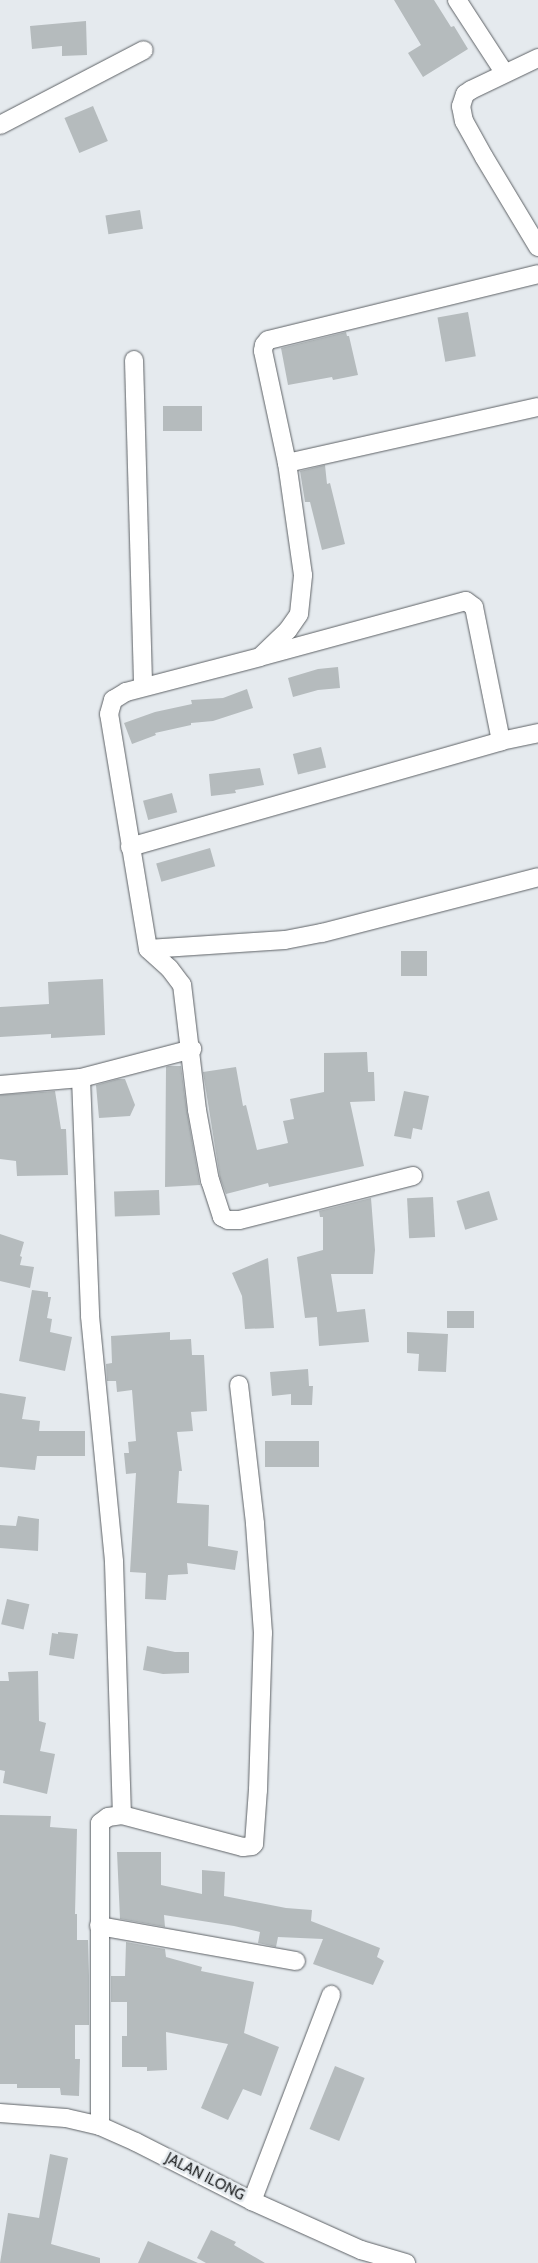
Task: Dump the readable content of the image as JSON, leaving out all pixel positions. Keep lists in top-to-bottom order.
{
  "streets": {
    "street": ["JALAN ILONG"]
  }
}
